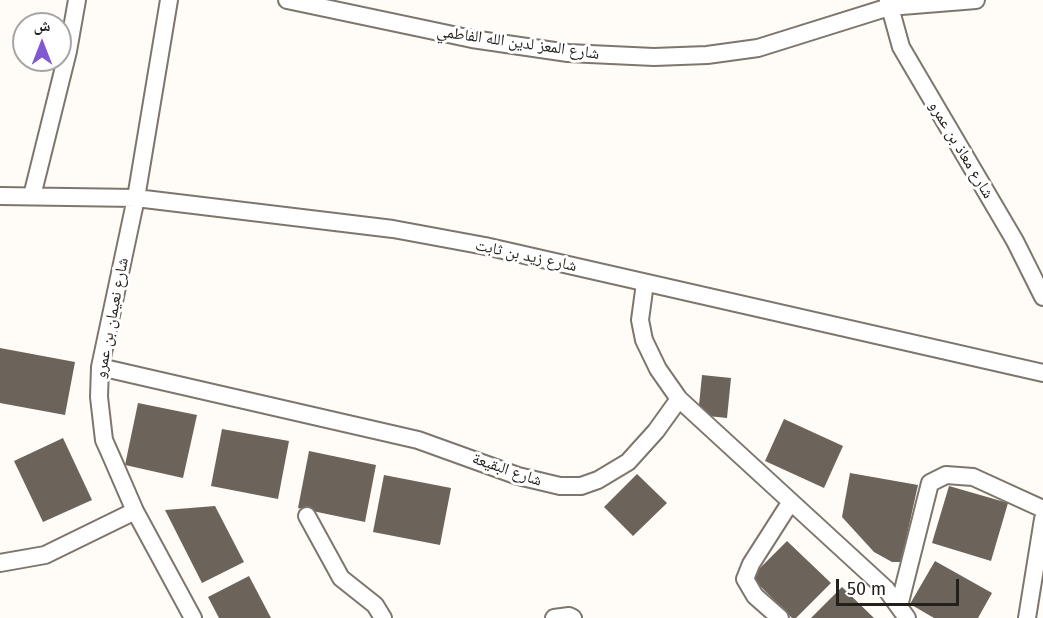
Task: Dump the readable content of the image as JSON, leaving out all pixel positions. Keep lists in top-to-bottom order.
{
  "streets": {
    "street": [
      "شارع المعز لدين الله الفاطمي",
      "شارع معاذ بن عمرو",
      "شارع زيد بن ثابت",
      "شارع نعيمان بن عمرو",
      "شارع البقيعة"
    ]
  },
  "crossings": [
    ["شارع المعز لدين الله الفاطمي", "شارع معاذ بن عمرو"],
    ["شارع زيد بن ثابت", "شارع نعيمان بن عمرو"],
    ["شارع نعيمان بن عمرو", "شارع البقيعة"]
  ],
  "scale_bar": "50 m",
  "north": "top"
}
